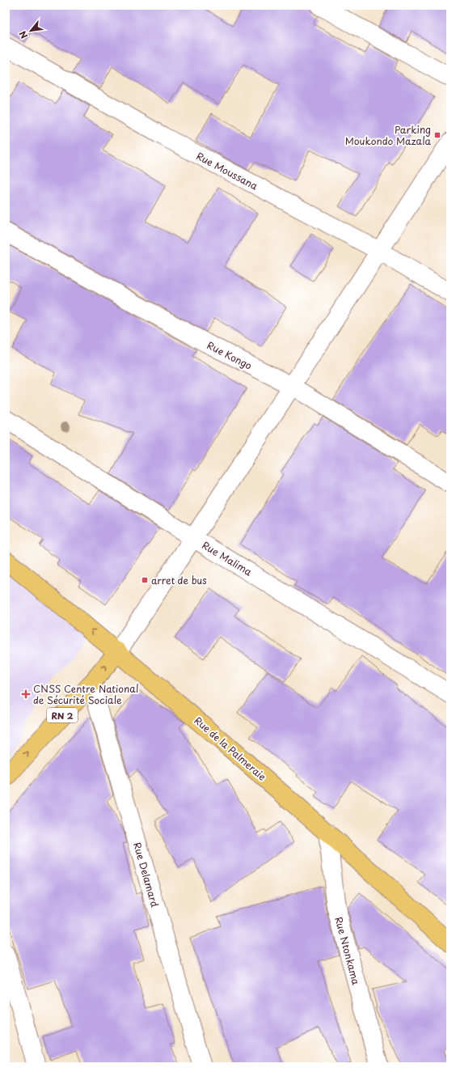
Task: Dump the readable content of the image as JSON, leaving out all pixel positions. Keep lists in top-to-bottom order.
{
  "streets": {
    "main road": ["RN 2", "Rue de la Palmeraie"],
    "street": [
      "Rue Moussana",
      "Rue Kongo",
      "Rue Malima",
      "Rue Delamard",
      "Rue Ntonkama"
    ]
  },
  "crossings": [
    ["RN 2", "Rue de la Palmeraie"],
    ["RN 2", "Rue Delamard"],
    ["Rue de la Palmeraie", "Rue Ntonkama"]
  ],
  "places": {
    "transit": ["Parking Moukondo Mazala", "arret de bus"],
    "health": ["CNSS Centre National de Sécurité Sociale"]
  },
  "north": "bottom left"
}
